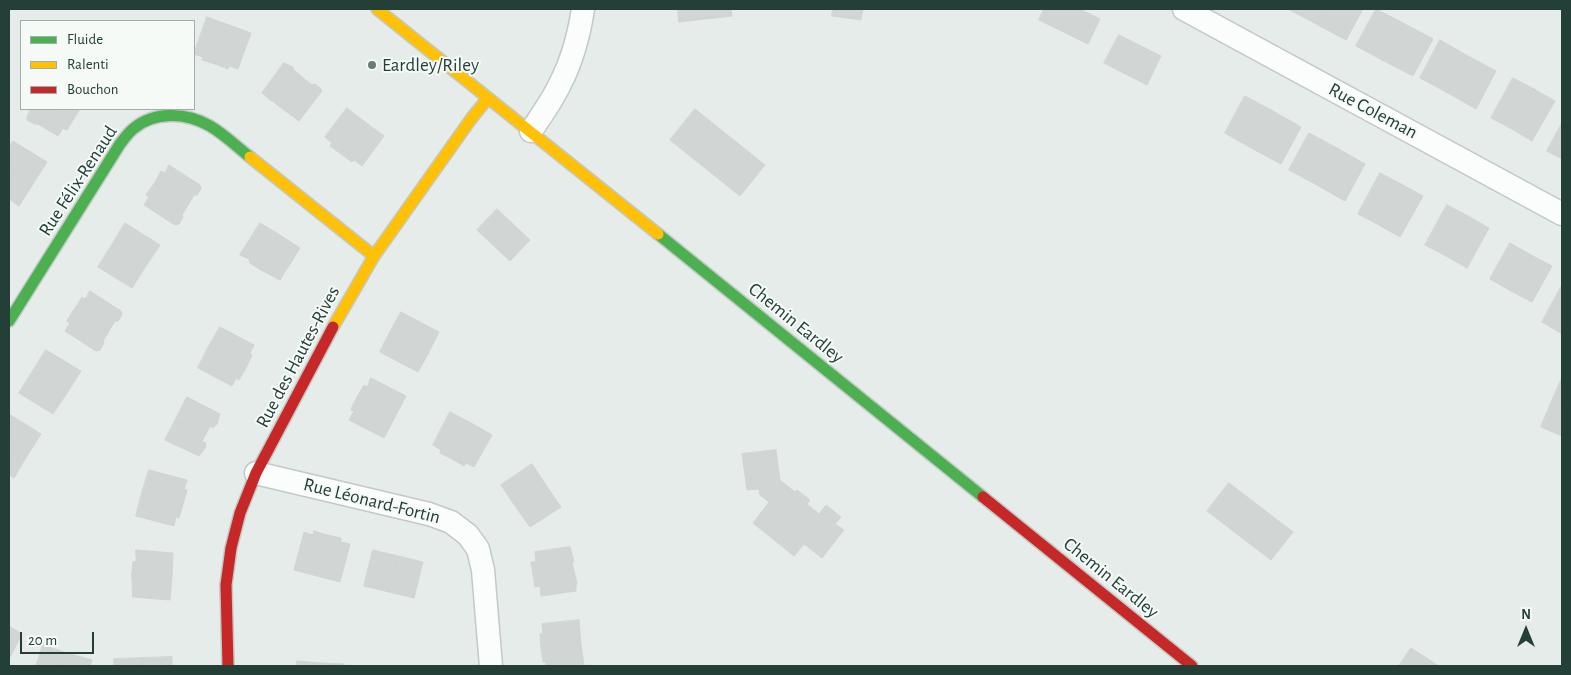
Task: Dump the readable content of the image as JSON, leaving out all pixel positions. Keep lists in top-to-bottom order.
{
  "streets": {
    "street": [
      "Rue Coleman",
      "Rue Félix-Renaud",
      "Chemin Eardley",
      "Rue des Hautes-Rives",
      "Rue Léonard-Fortin"
    ]
  },
  "crossings": [
    ["Rue Félix-Renaud", "Rue des Hautes-Rives"],
    ["Chemin Eardley", "Rue des Hautes-Rives"],
    ["Rue des Hautes-Rives", "Rue Léonard-Fortin"]
  ],
  "places": ["Eardley/Riley"],
  "legend": ["Fluide", "Ralenti", "Bouchon"],
  "scale_bar": "20 m",
  "north": "top"
}
